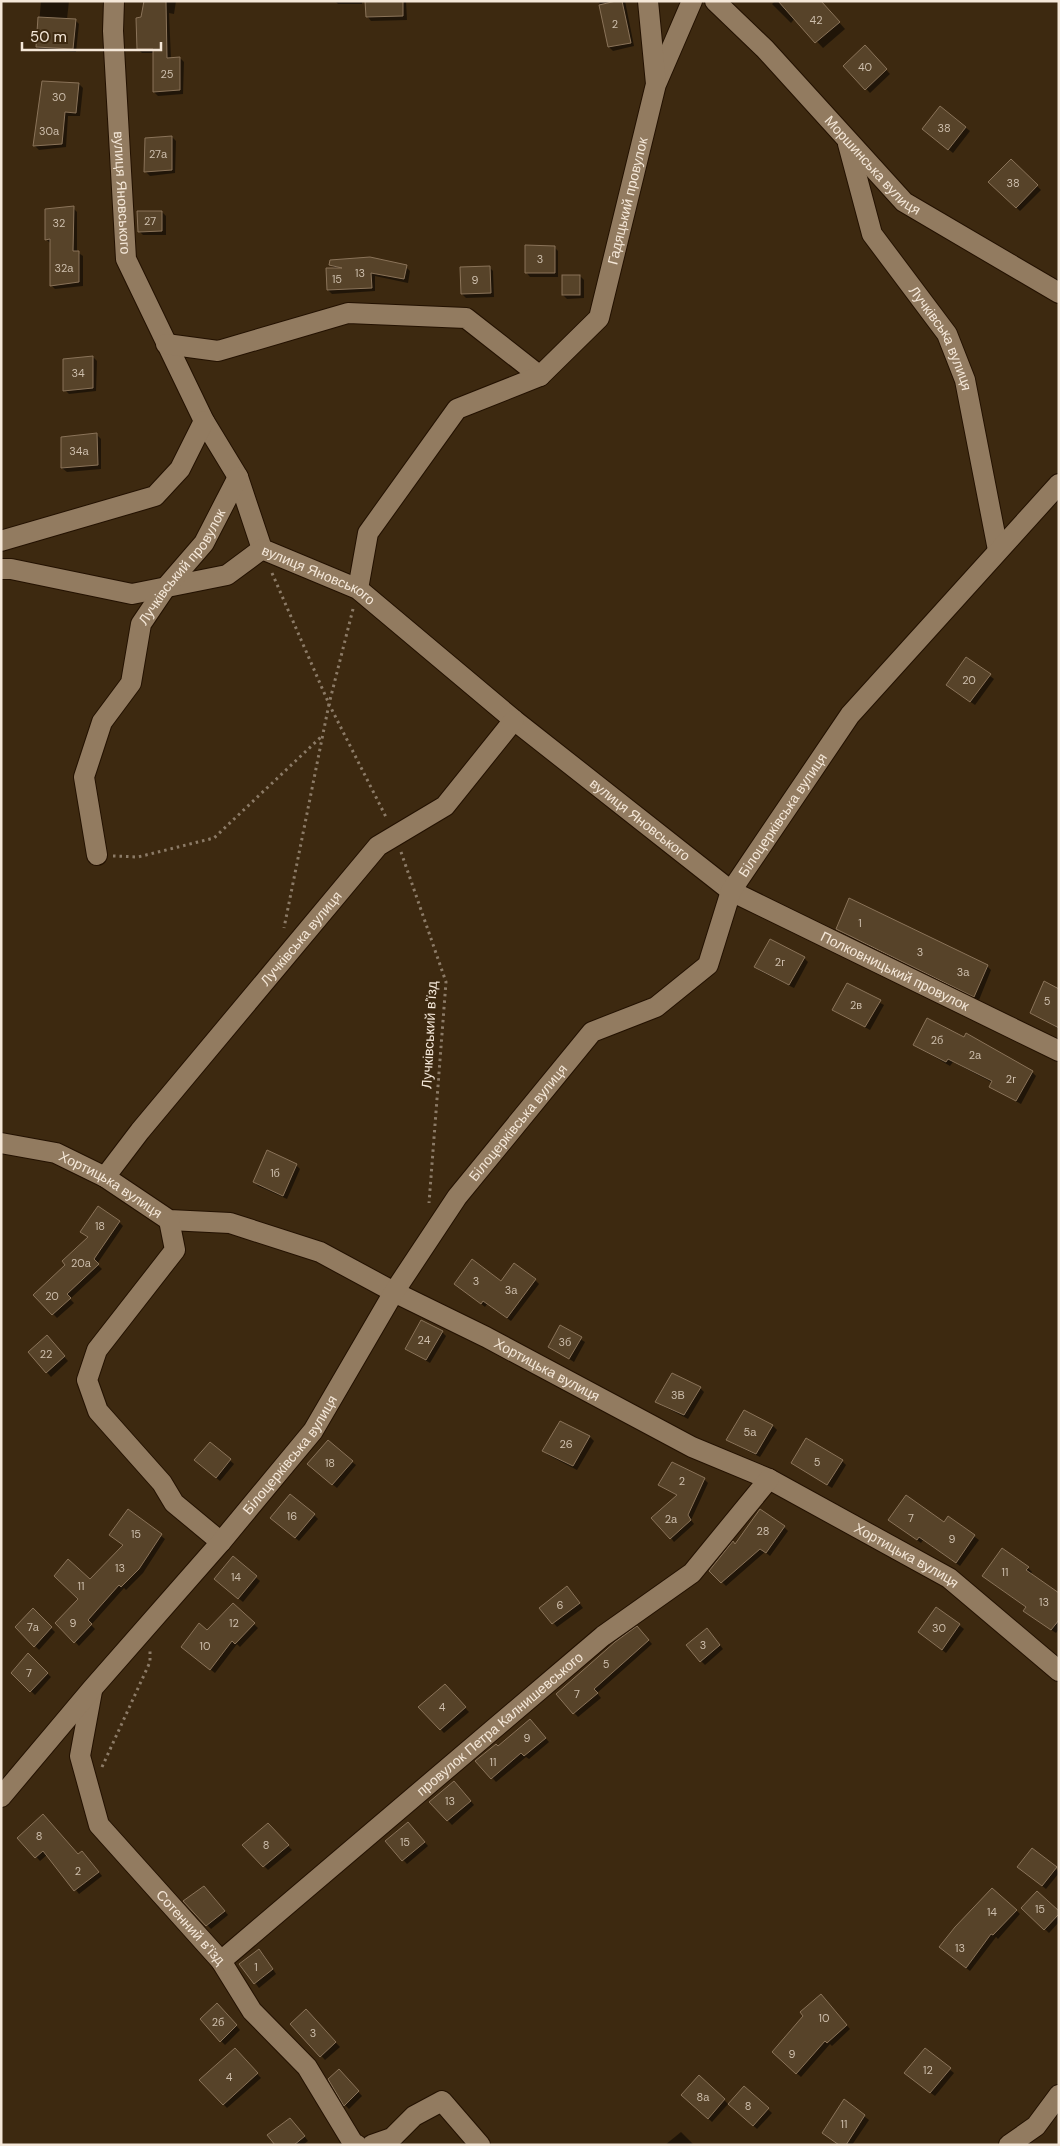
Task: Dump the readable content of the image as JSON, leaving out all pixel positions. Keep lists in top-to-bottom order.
{
  "streets": {
    "street": [
      "Моршинська вулиця",
      "вулиця Яновського",
      "Гадяцький провулок",
      "Лучківська вулиця",
      "Лучківський провулок",
      "Білоцерківська вулиця",
      "Полковницький провулок",
      "Хортицька вулиця",
      "провулок Петра Калнишевського",
      "Сотенний в’їзд"
    ],
    "path": ["Лучківський в'їзд"]
  },
  "crossings": [
    ["Моршинська вулиця", "Лучківська вулиця"],
    ["вулиця Яновського", "Гадяцький провулок"],
    ["вулиця Яновського", "Лучківська вулиця"],
    ["вулиця Яновського", "Лучківський провулок"],
    ["вулиця Яновського", "Білоцерківська вулиця"],
    ["вулиця Яновського", "Полковницький провулок"],
    ["вулиця Яновського", "Лучківський в'їзд"],
    ["Лучківська вулиця", "Білоцерківська вулиця"],
    ["Лучківська вулиця", "Лучківський в'їзд"],
    ["Лучківська вулиця", "Хортицька вулиця"],
    ["Білоцерківська вулиця", "Полковницький провулок"],
    ["Білоцерківська вулиця", "Хортицька вулиця"],
    ["Білоцерківська вулиця", "Сотенний в’їзд"],
    ["Хортицька вулиця", "провулок Петра Калнишевського"],
    ["провулок Петра Калнишевського", "Сотенний в’їзд"]
  ],
  "house_numbers": [
    "42",
    "2",
    "40",
    "25",
    "30",
    "38",
    "30а",
    "27а",
    "38",
    "27",
    "32",
    "3",
    "32а",
    "13",
    "15",
    "9",
    "34",
    "34а",
    "20",
    "1",
    "3",
    "2г",
    "3а",
    "5",
    "2в",
    "2б",
    "2а",
    "2г",
    "1б",
    "18",
    "20а",
    "3",
    "3а",
    "20",
    "24",
    "3б",
    "22",
    "3В",
    "5а",
    "26",
    "5",
    "18",
    "2",
    "16",
    "7",
    "2а",
    "28",
    "15",
    "9",
    "13",
    "11",
    "14",
    "11",
    "13",
    "6",
    "9",
    "12",
    "7а",
    "30",
    "3",
    "10",
    "5",
    "7",
    "7",
    "4",
    "9",
    "11",
    "13",
    "8",
    "15",
    "8",
    "2",
    "15",
    "14",
    "13",
    "1",
    "10",
    "2б",
    "3",
    "9",
    "12",
    "4",
    "8а",
    "8",
    "11"
  ],
  "scale_bar": "50 m"
}
